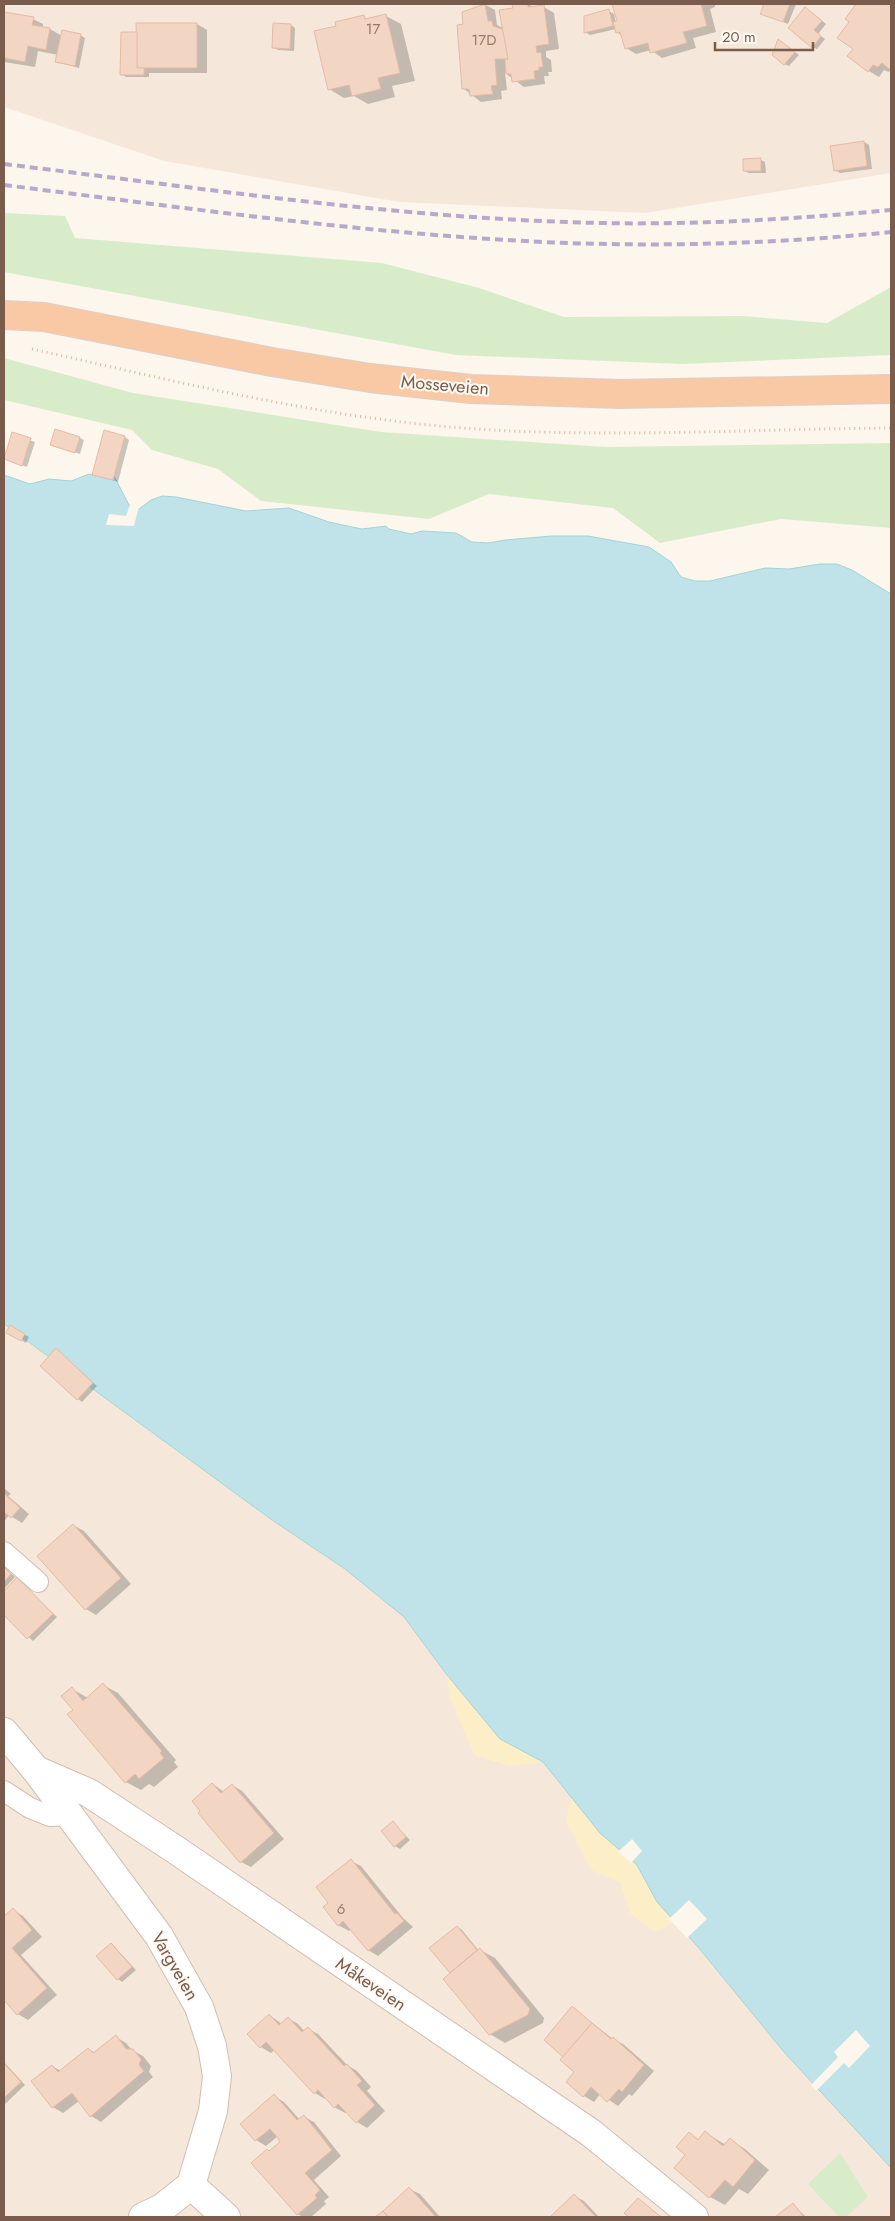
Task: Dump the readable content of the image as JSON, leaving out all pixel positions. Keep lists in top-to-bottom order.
{
  "streets": {
    "highway": ["Mosseveien"],
    "street": ["Vargveien", "Måkeveien"]
  },
  "crossings": [
    ["Vargveien", "Måkeveien"]
  ],
  "house_numbers": ["17", "17D", "6"],
  "scale_bar": "20 m"
}
